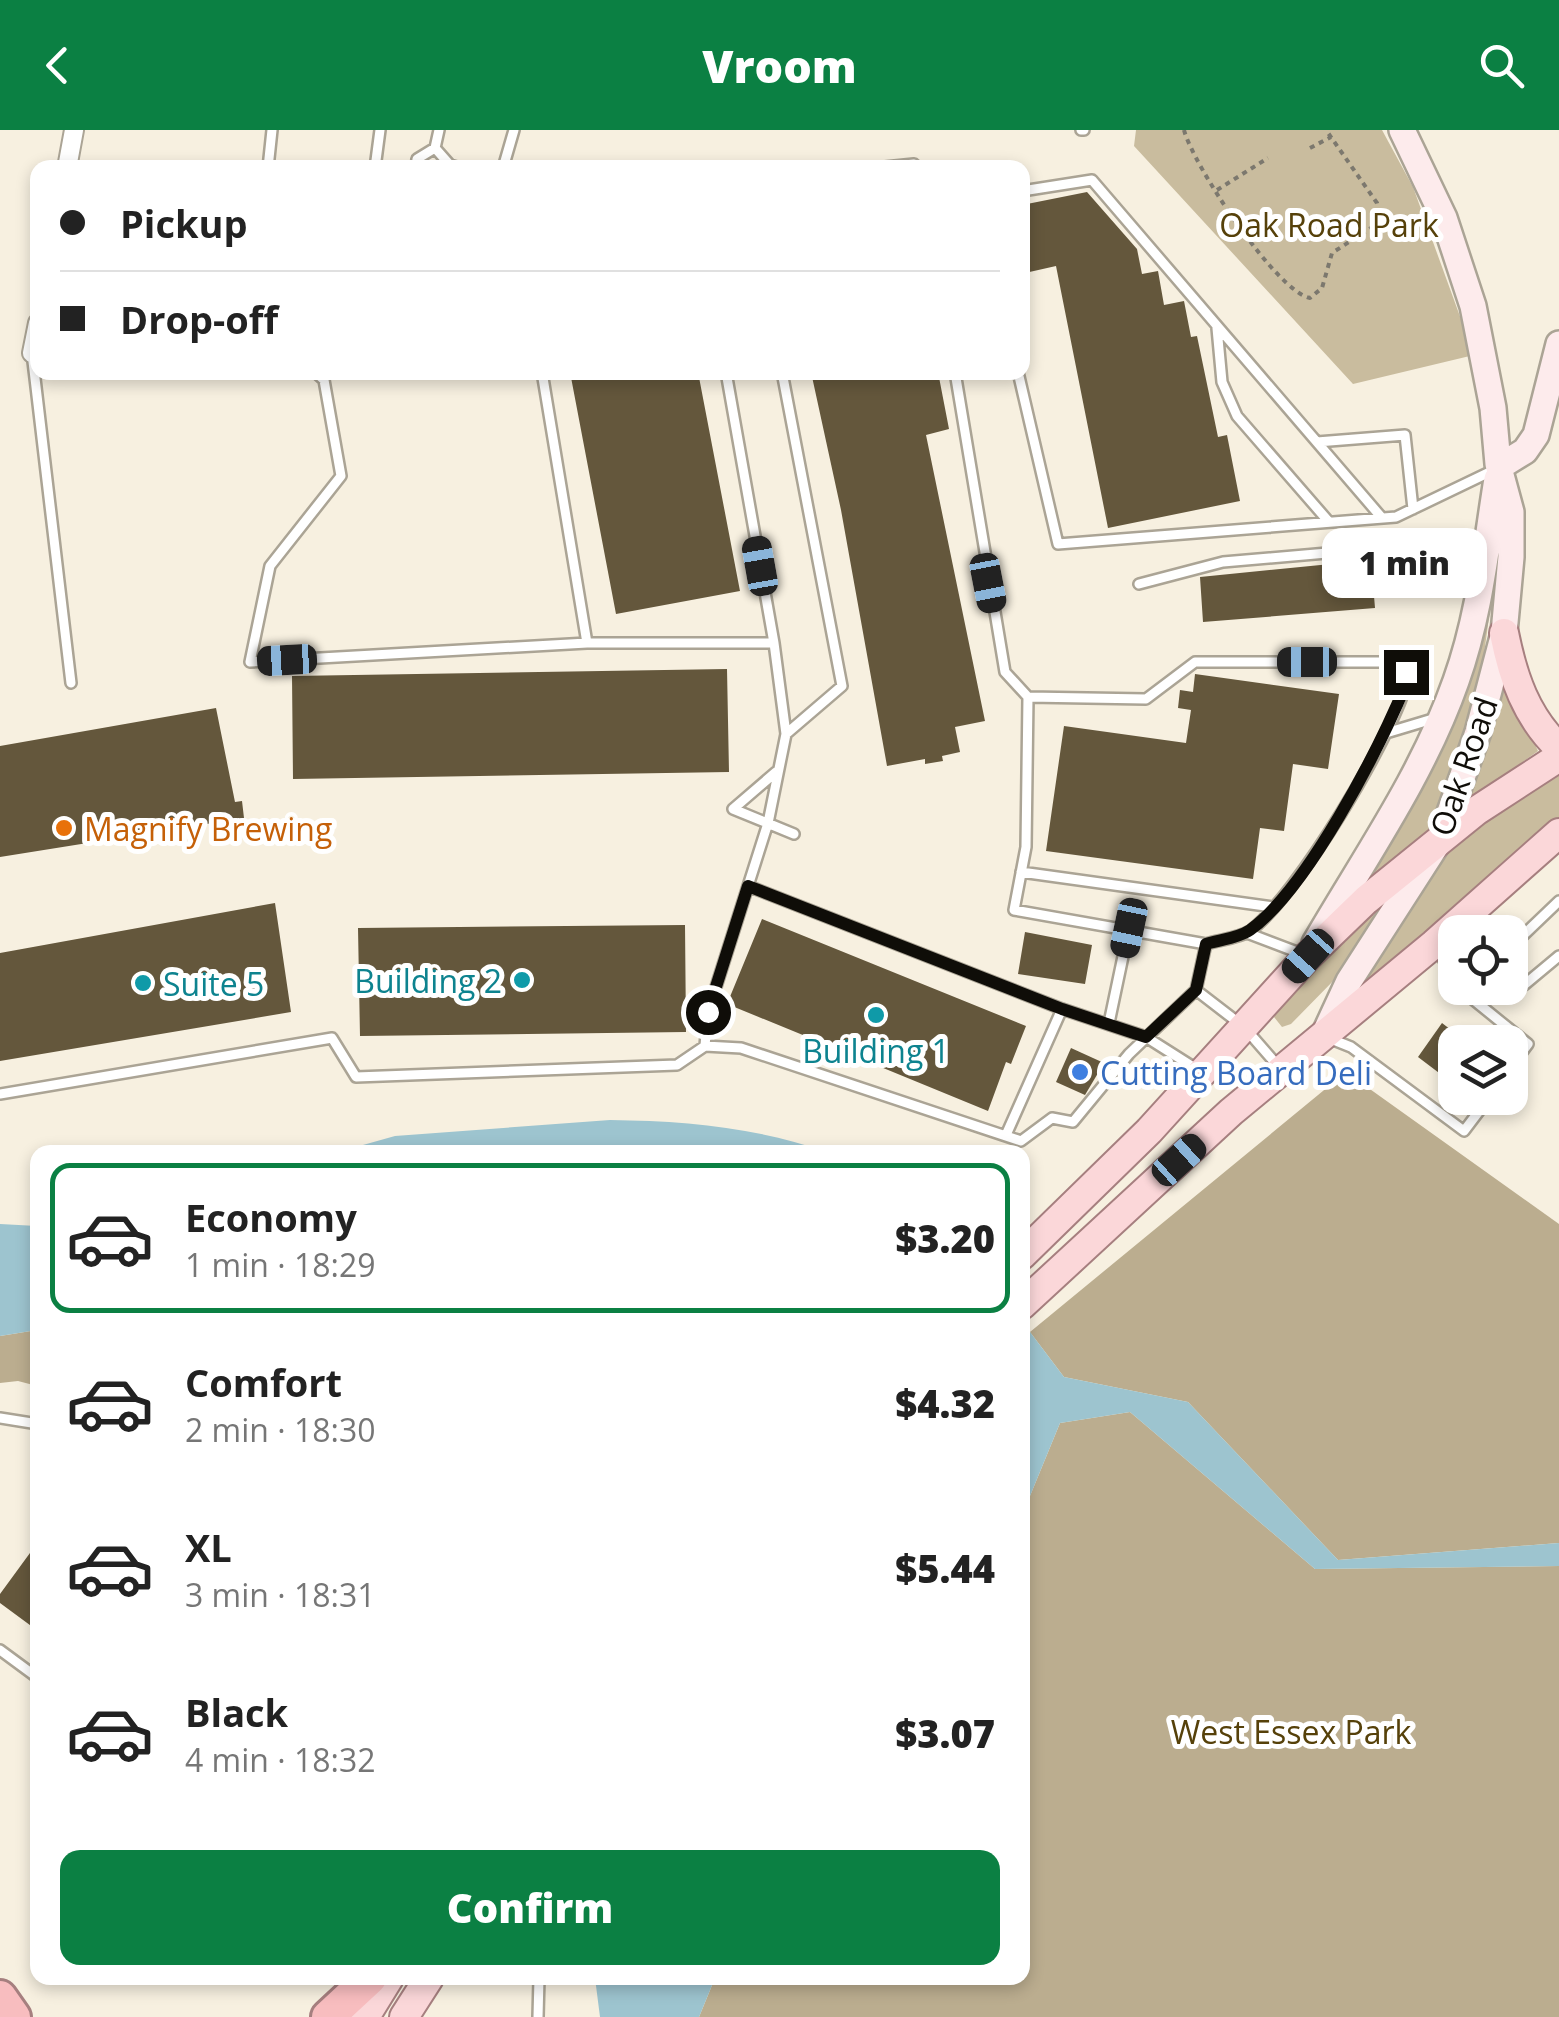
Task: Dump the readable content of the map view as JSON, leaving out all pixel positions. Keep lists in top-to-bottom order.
{
  "streets": {
    "street": ["Oak Road"]
  },
  "parks": ["Oak Road Park", "West Essex Park"],
  "places": [
    "Magnify Brewing",
    "Building 2",
    "Suite 5",
    "Building 1",
    "Cutting Board Deli"
  ],
  "page": {
    "header": "Vroom",
    "banner": ["Pickup", "Drop-off"],
    "bubble": "1 min",
    "list": [
      {
        "name": "Economy",
        "note": "1 min · 18:29",
        "value": "$3.20"
      },
      {
        "name": "Comfort",
        "note": "2 min · 18:30",
        "value": "$4.32"
      },
      {
        "name": "XL",
        "note": "3 min · 18:31",
        "value": "$5.44"
      },
      {
        "name": "Black",
        "note": "4 min · 18:32",
        "value": "$3.07"
      }
    ],
    "buttons": "Confirm"
  }
}
